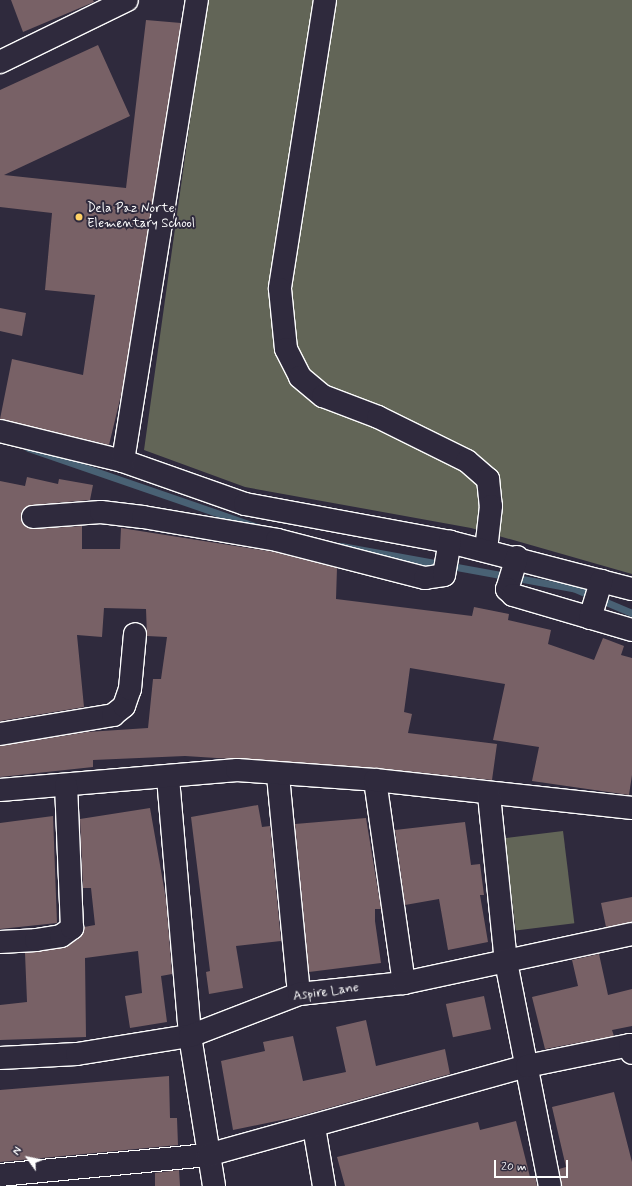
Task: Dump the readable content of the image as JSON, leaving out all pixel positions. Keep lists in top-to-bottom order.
{
  "streets": {
    "street": ["Aspire Lane"]
  },
  "places": ["Dela Paz Norte Elementary School"],
  "scale_bar": "20 m",
  "north": "top left"
}
